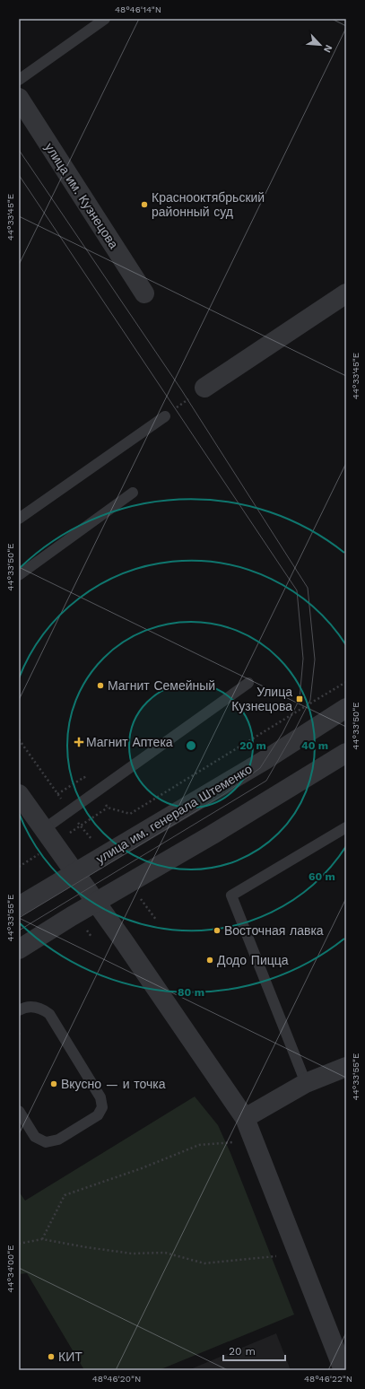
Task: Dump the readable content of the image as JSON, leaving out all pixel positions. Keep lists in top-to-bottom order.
{
  "streets": {
    "street": ["улица им. Кузнецова", "улица им. генерала Штеменко"]
  },
  "places": {
    "other": [
      "Краснооктябрьский районный суд",
      "Магнит Семейный",
      "Восточная лавка",
      "Додо Пицца",
      "Вкусно — и точка",
      "КИТ"
    ],
    "transit": ["Улица Кузнецова"],
    "health": ["Магнит Аптека"]
  },
  "scale_bar": "20 m",
  "north": "bottom right",
  "coordinates": [
    "48°46'14\"N",
    "44°33'45\"E",
    "44°33'50\"E",
    "44°33'55\"E",
    "44°34'00\"E",
    "48°46'20\"N",
    "48°46'22\"N"
  ],
  "rings": [
    "20 m",
    "40 m",
    "60 m",
    "80 m"
  ]
}
